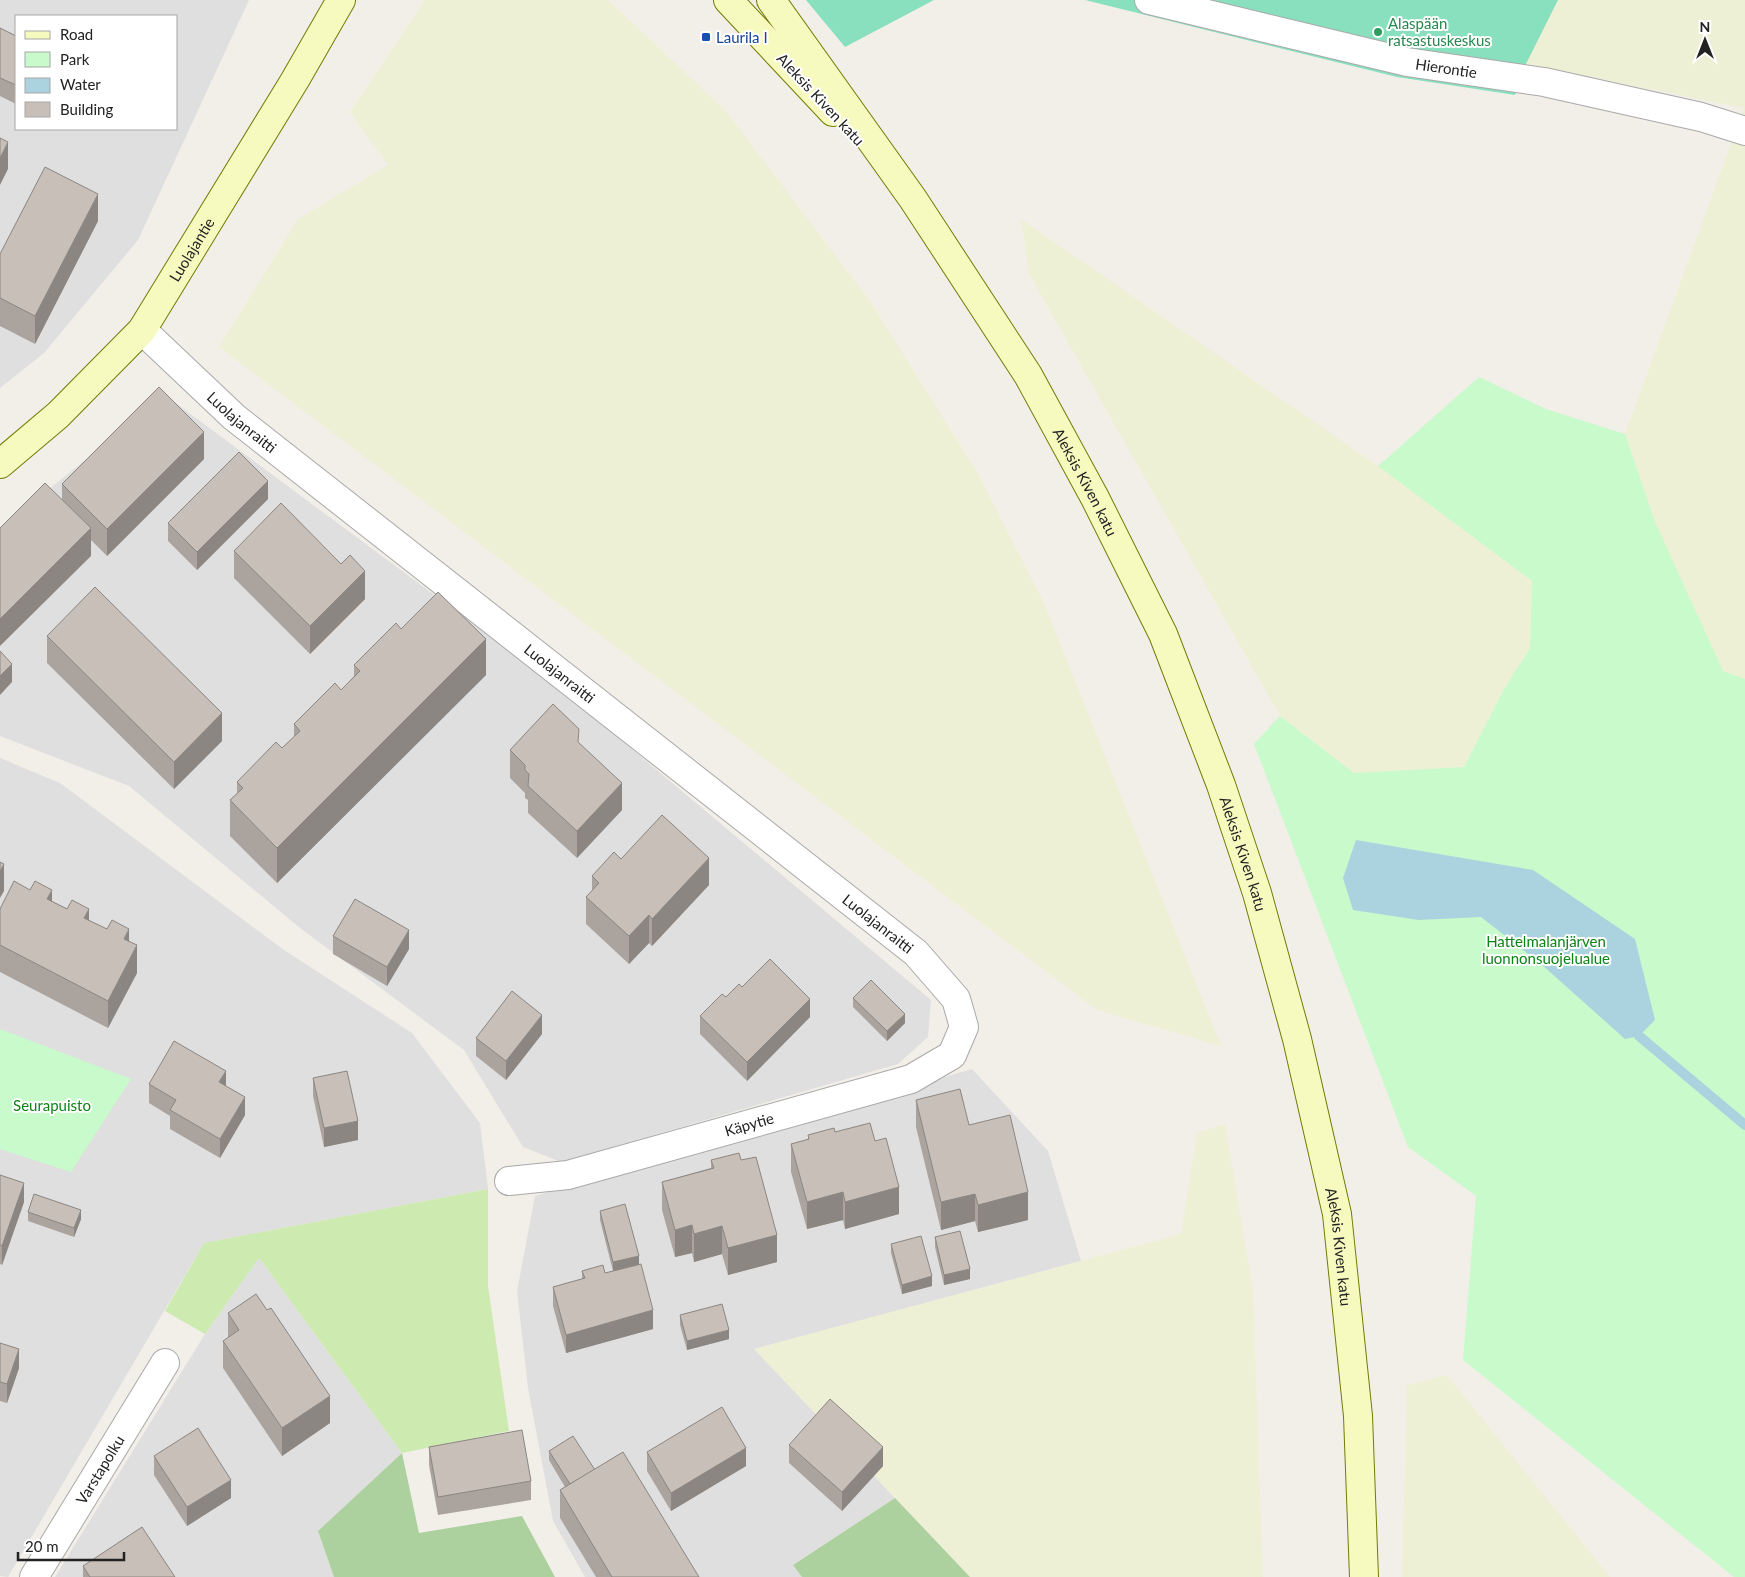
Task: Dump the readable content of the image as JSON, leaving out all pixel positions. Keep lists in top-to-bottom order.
{
  "streets": {
    "main road": ["Aleksis Kiven katu", "Luolajantie"],
    "street": [
      "Hierontie",
      "Luolajanraitti",
      "Käpytie",
      "Varstapolku"
    ]
  },
  "crossings": [
    ["Luolajantie", "Luolajanraitti"],
    ["Luolajanraitti", "Käpytie"]
  ],
  "parks": ["Hattelmalanjärven luonnonsuojelualue", "Seurapuisto"],
  "places": {
    "other": ["Alaspään ratsastuskeskus"],
    "transit": ["Laurila I"]
  },
  "legend": [
    "Road",
    "Park",
    "Water",
    "Building"
  ],
  "scale_bar": "20 m",
  "north": "top"
}
